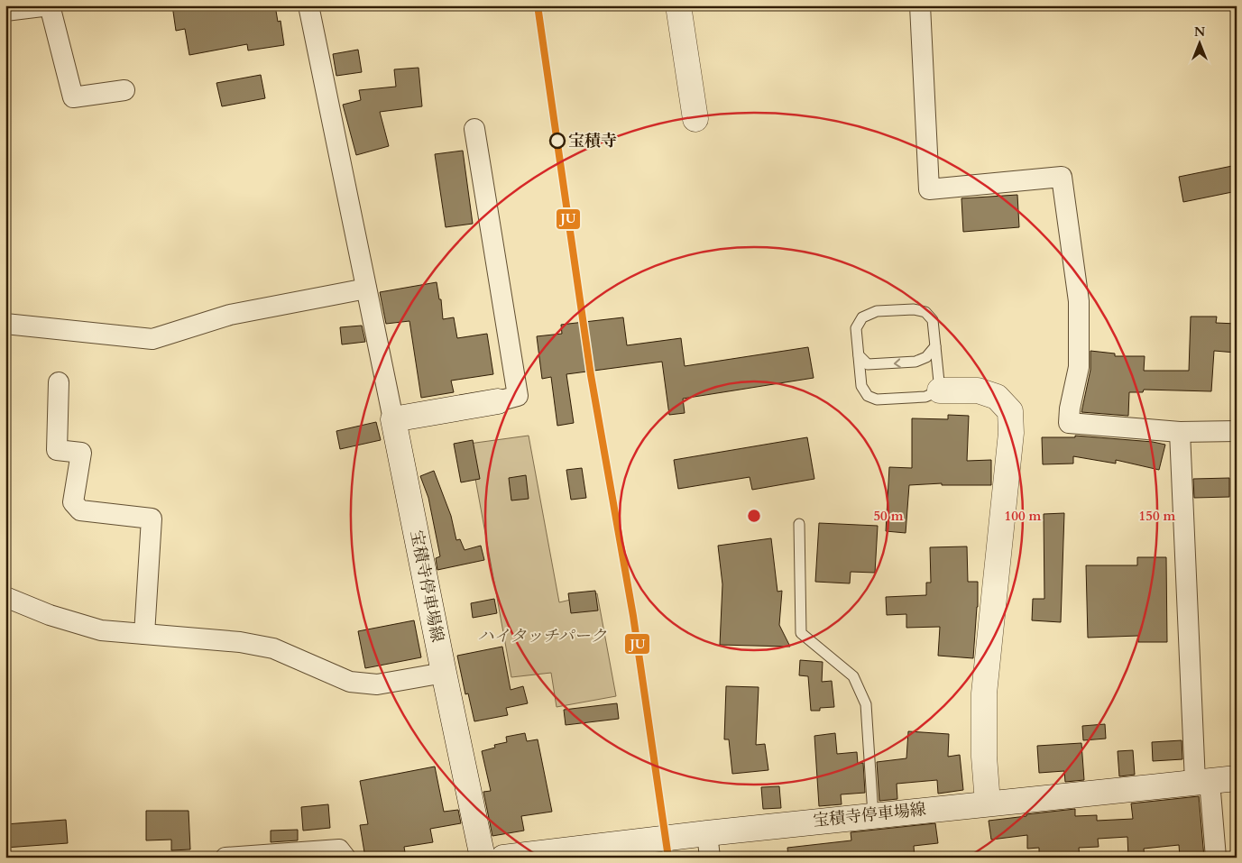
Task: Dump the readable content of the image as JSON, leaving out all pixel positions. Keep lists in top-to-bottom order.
{
  "streets": {
    "main road": ["宝積寺停車場線"]
  },
  "parks": ["ハイタッチパーク"],
  "places": ["宝積寺"],
  "lines": ["transit line JU"],
  "north": "top",
  "rings": ["50 m", "100 m", "150 m"]
}
